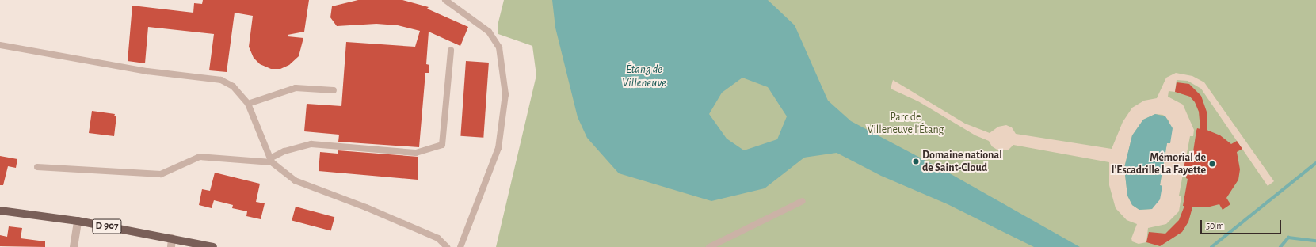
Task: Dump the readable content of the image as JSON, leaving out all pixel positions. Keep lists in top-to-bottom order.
{
  "streets": {
    "main road": ["D 907"]
  },
  "water": ["Étang de Villeneuve"],
  "parks": ["Parc de Villeneuve l'Étang"],
  "places": ["Domaine national de Saint-Cloud", "Mémorial de l'Escadrille La Fayette"],
  "scale_bar": "50 m"
}
